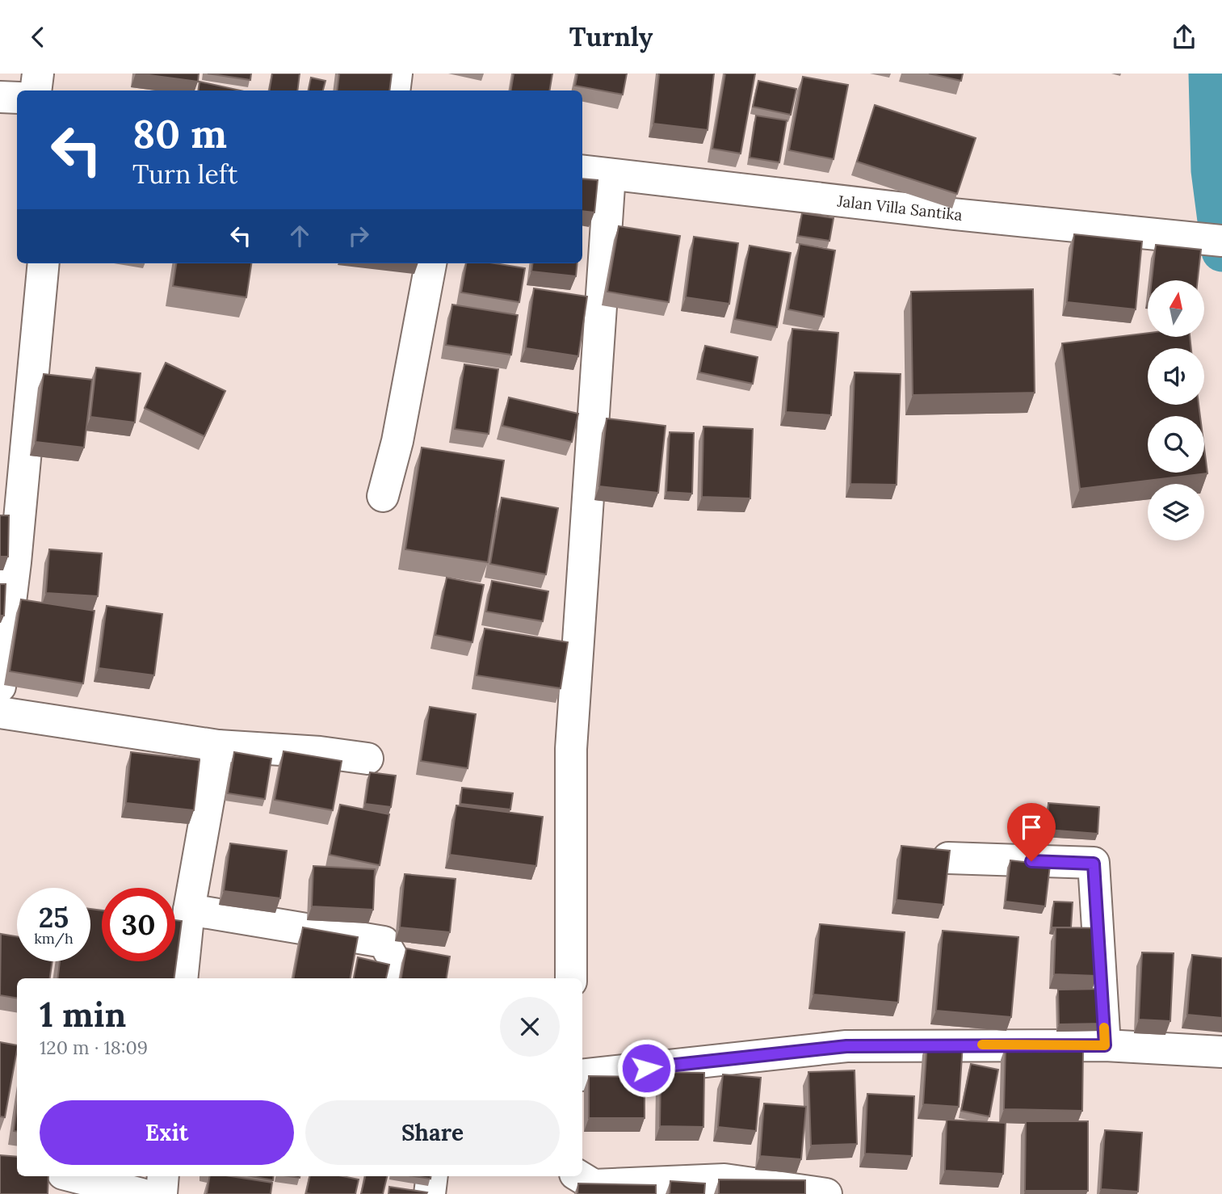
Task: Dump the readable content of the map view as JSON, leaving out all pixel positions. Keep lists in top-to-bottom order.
{
  "streets": {
    "street": ["Jalan Villa Santika"]
  },
  "north": "top",
  "page": {
    "header": "Turnly",
    "turn": ["80 m", "Turn left"],
    "speed": "25 km/h",
    "limit": "30",
    "heading": ["1 min", "120 m · 18:09"],
    "buttons": ["Exit", "Share"]
  }
}
